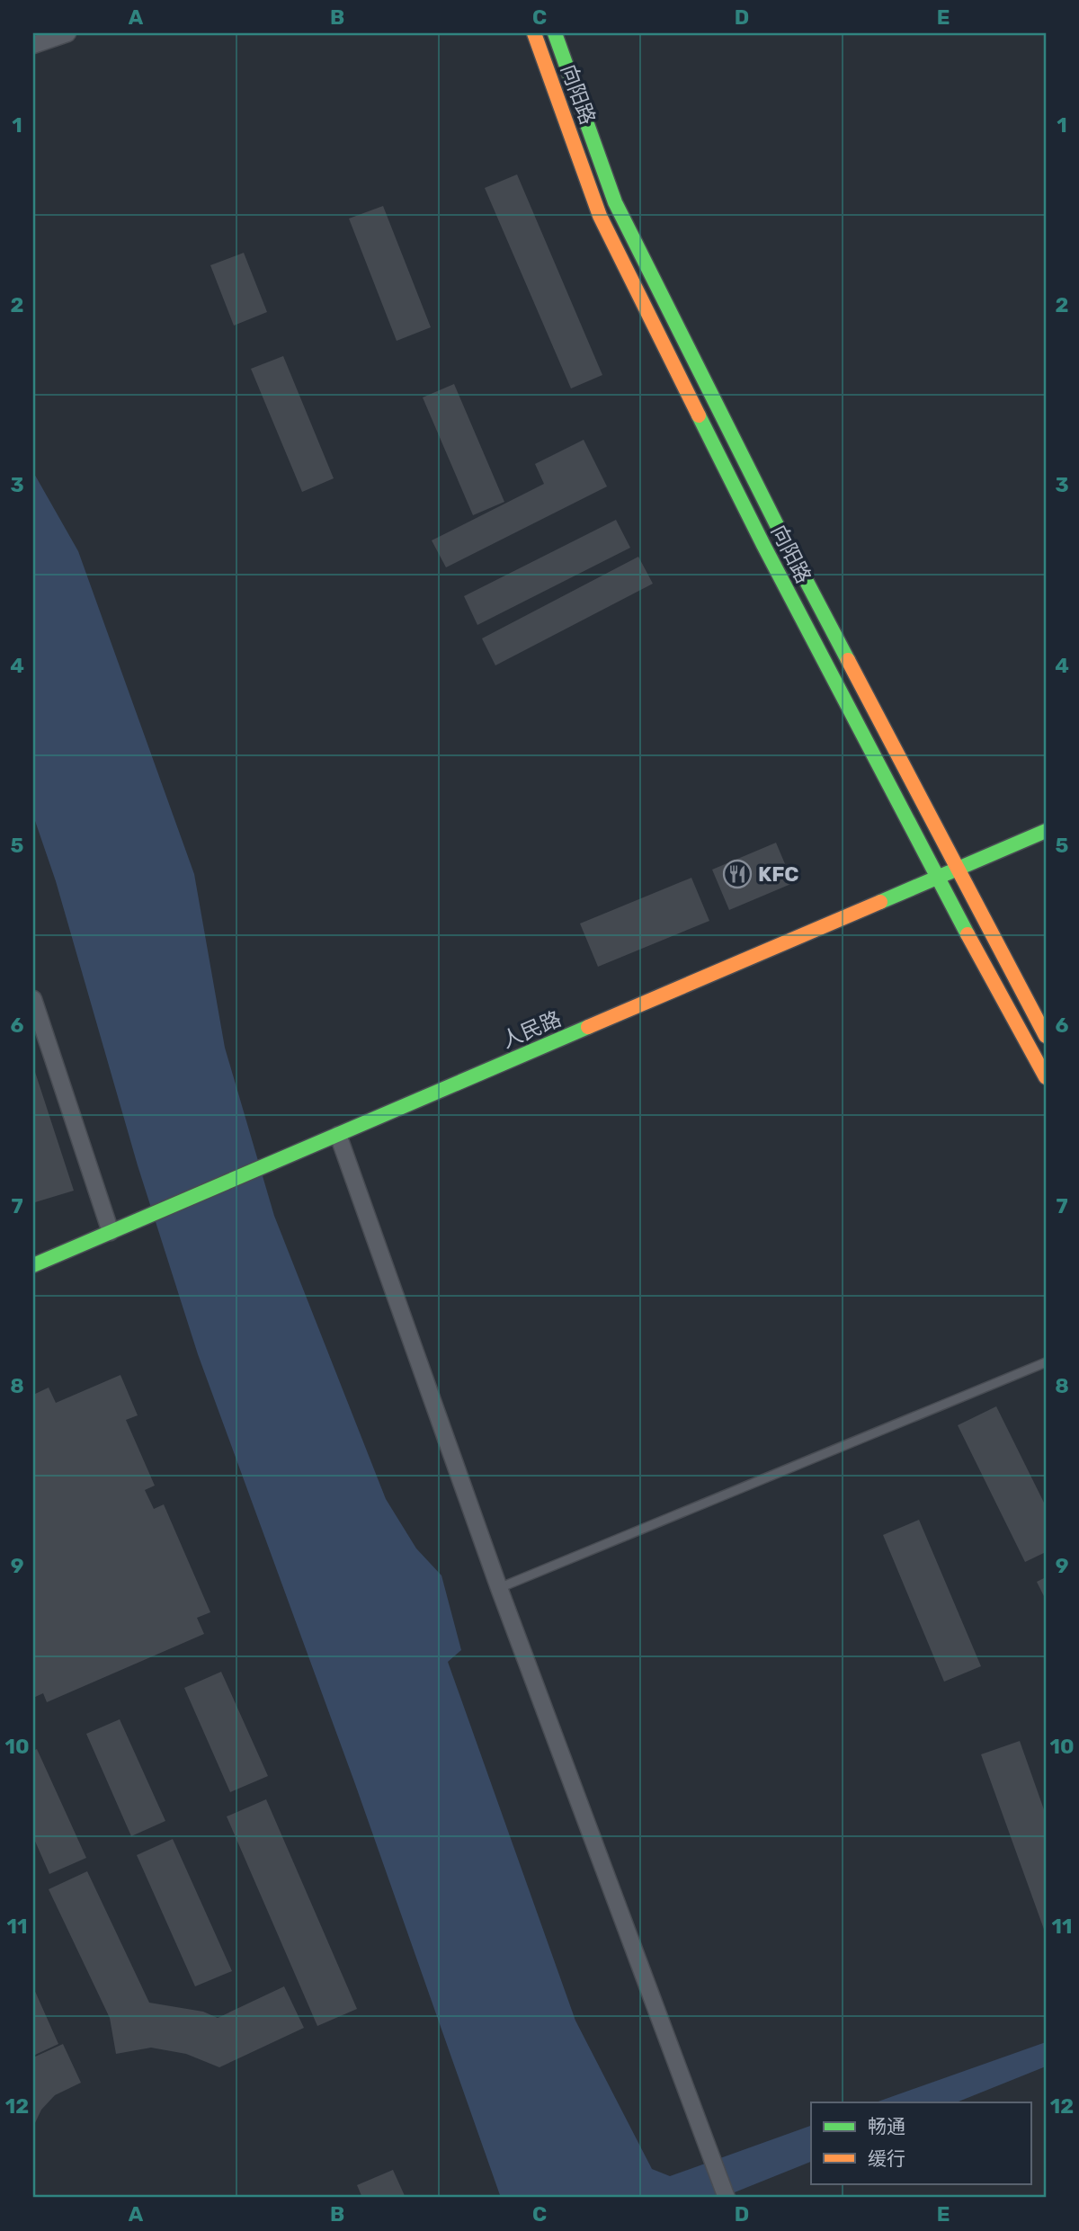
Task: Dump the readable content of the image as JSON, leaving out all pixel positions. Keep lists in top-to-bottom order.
{
  "streets": {
    "street": ["向阳路", "人民路"]
  },
  "crossings": [
    ["向阳路", "人民路"]
  ],
  "places": {
    "restaurant": ["KFC"]
  },
  "legend": ["畅通", "缓行"],
  "grid": {
    "columns": [
      "A",
      "B",
      "C",
      "D",
      "E"
    ],
    "rows": [
      "1",
      "2",
      "3",
      "4",
      "5",
      "6",
      "7",
      "8",
      "9",
      "10",
      "11",
      "12"
    ]
  }
}
